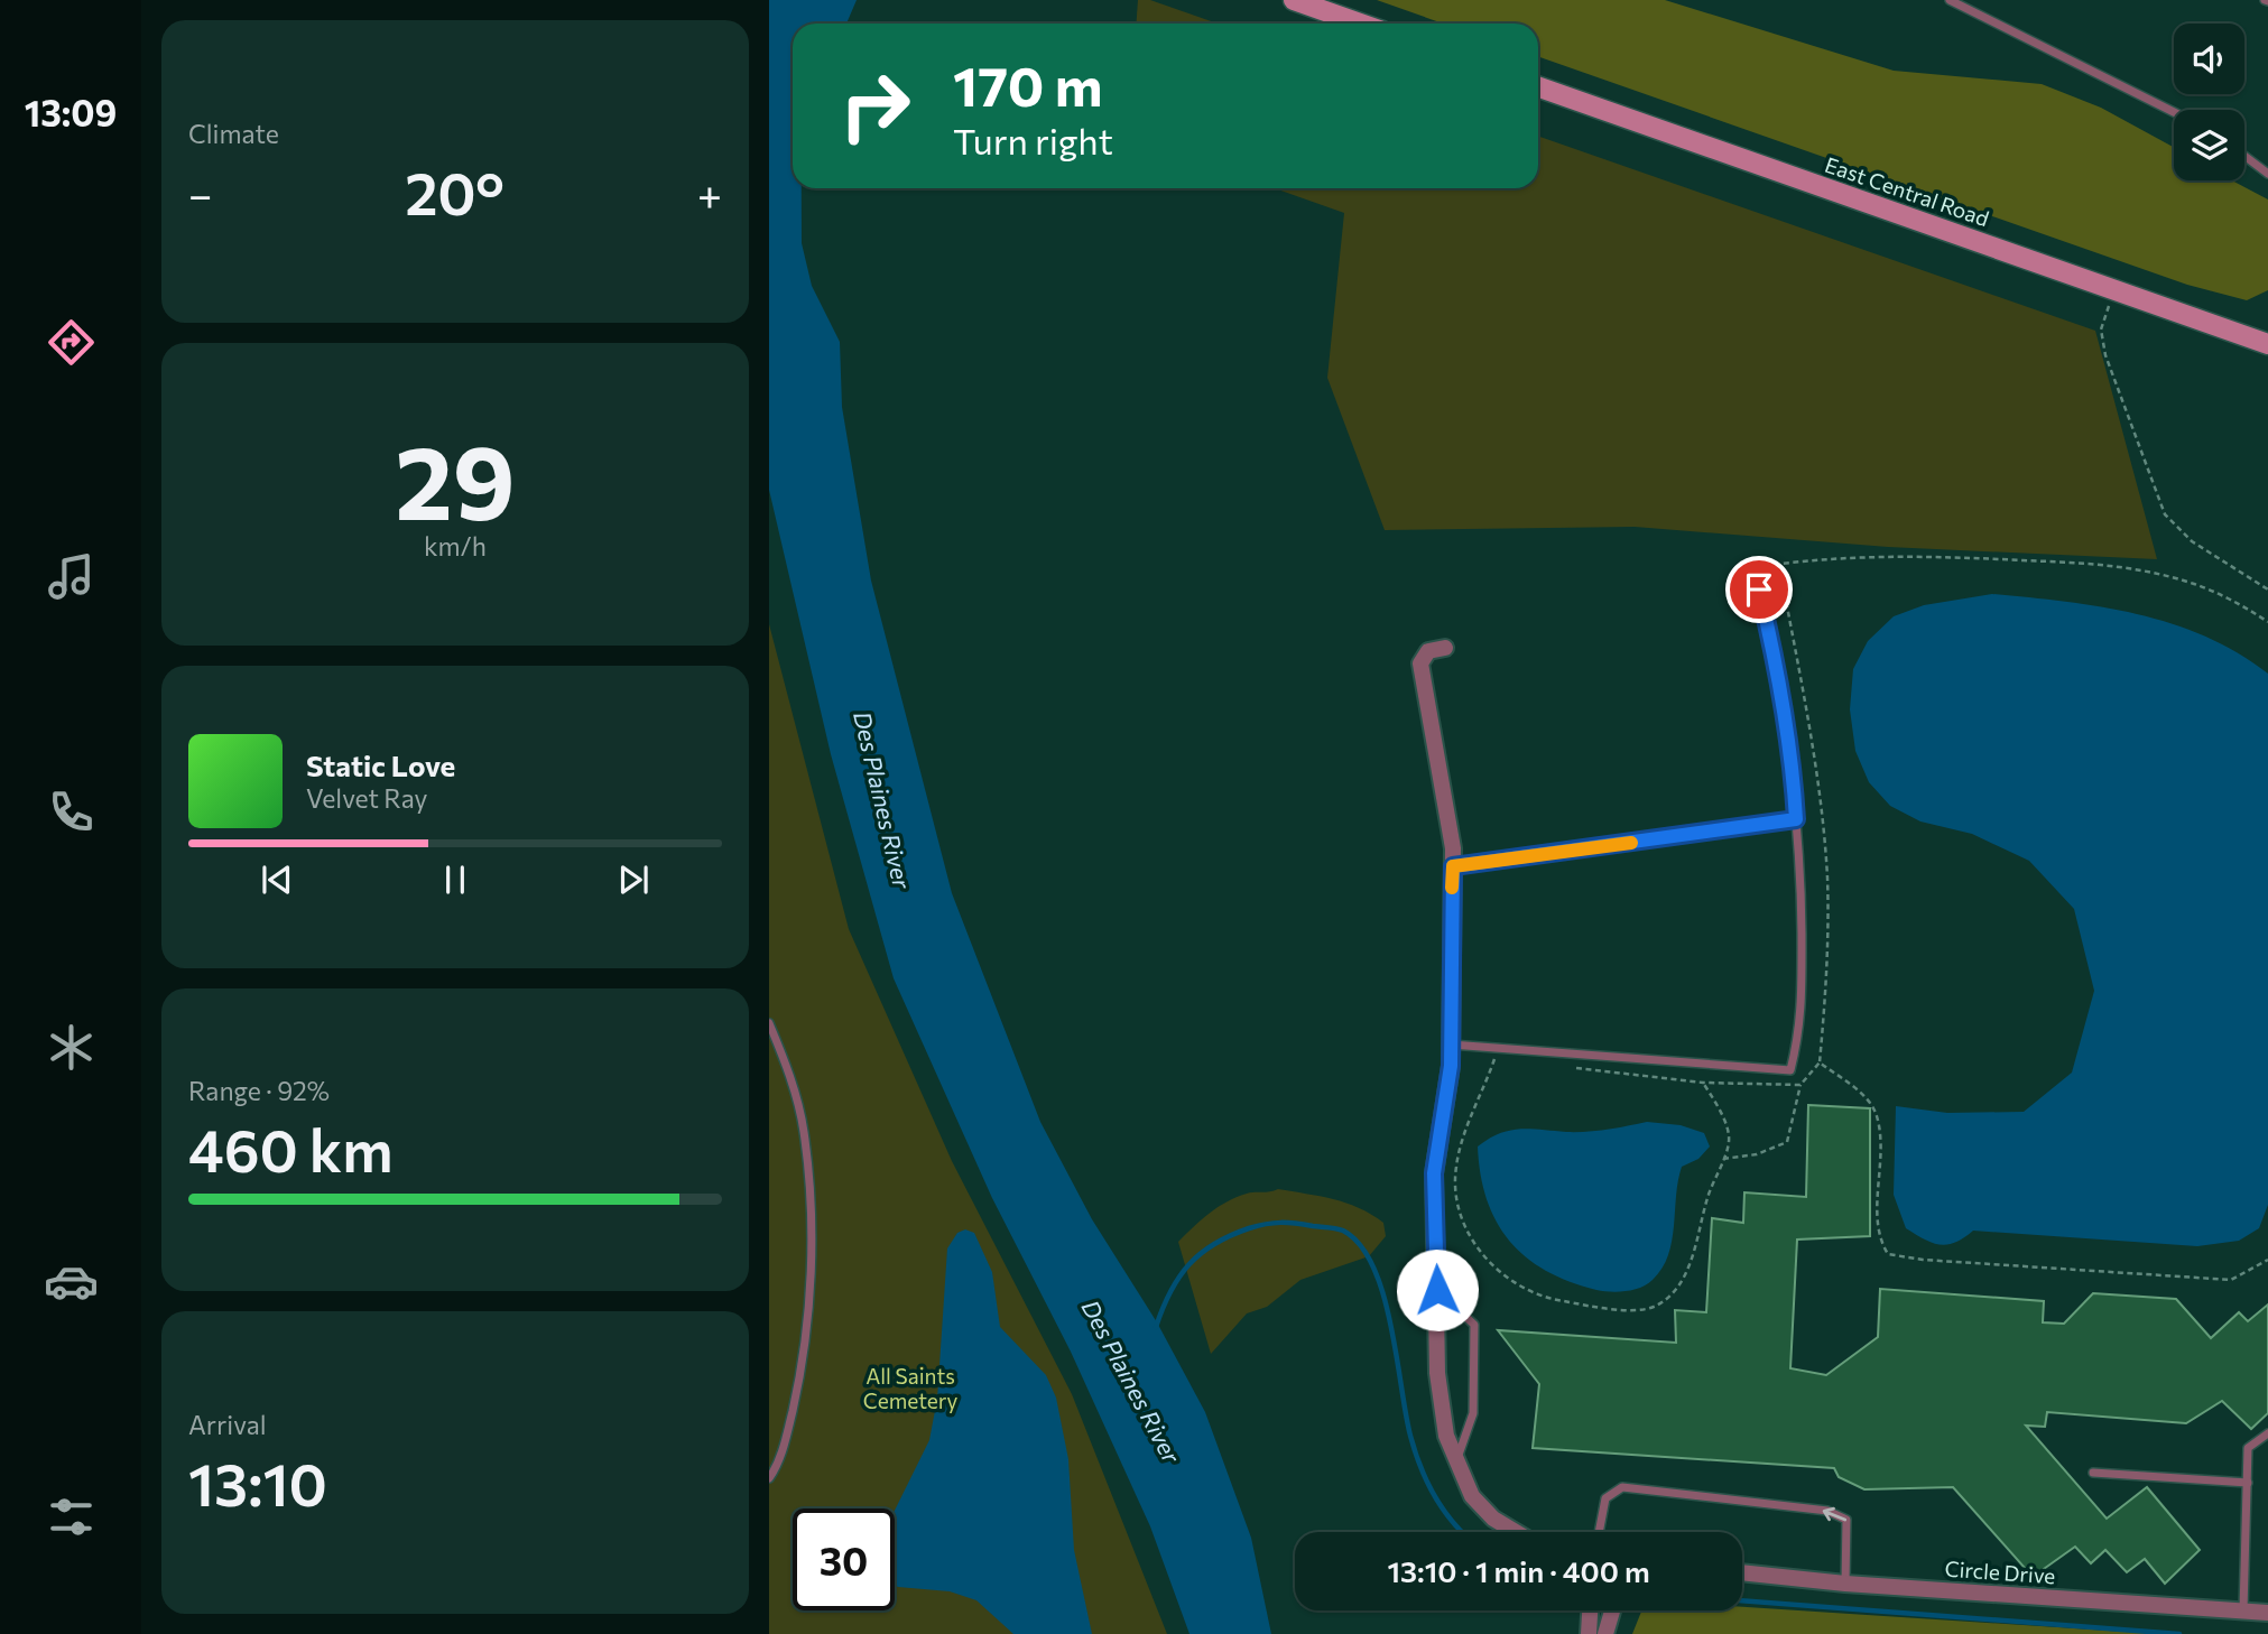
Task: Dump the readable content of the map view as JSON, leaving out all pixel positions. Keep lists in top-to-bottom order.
{
  "streets": {
    "main road": ["East Central Road"],
    "street": ["Circle Drive"]
  },
  "water": ["Des Plaines River"],
  "parks": ["All Saints Cemetery"],
  "page": {
    "tabs": "13:09",
    "tile": [
      "Climate",
      ["29", "km/h"],
      ["Range · 92%", "460 km"],
      ["Arrival", "13:10"]
    ],
    "turn": ["170 m", "Turn right"],
    "heat": ["−", "20°", "+"],
    "song": ["Static Love", "Velvet Ray"],
    "limit": "30",
    "trip": "13:10 · 1 min · 400 m"
  }
}
